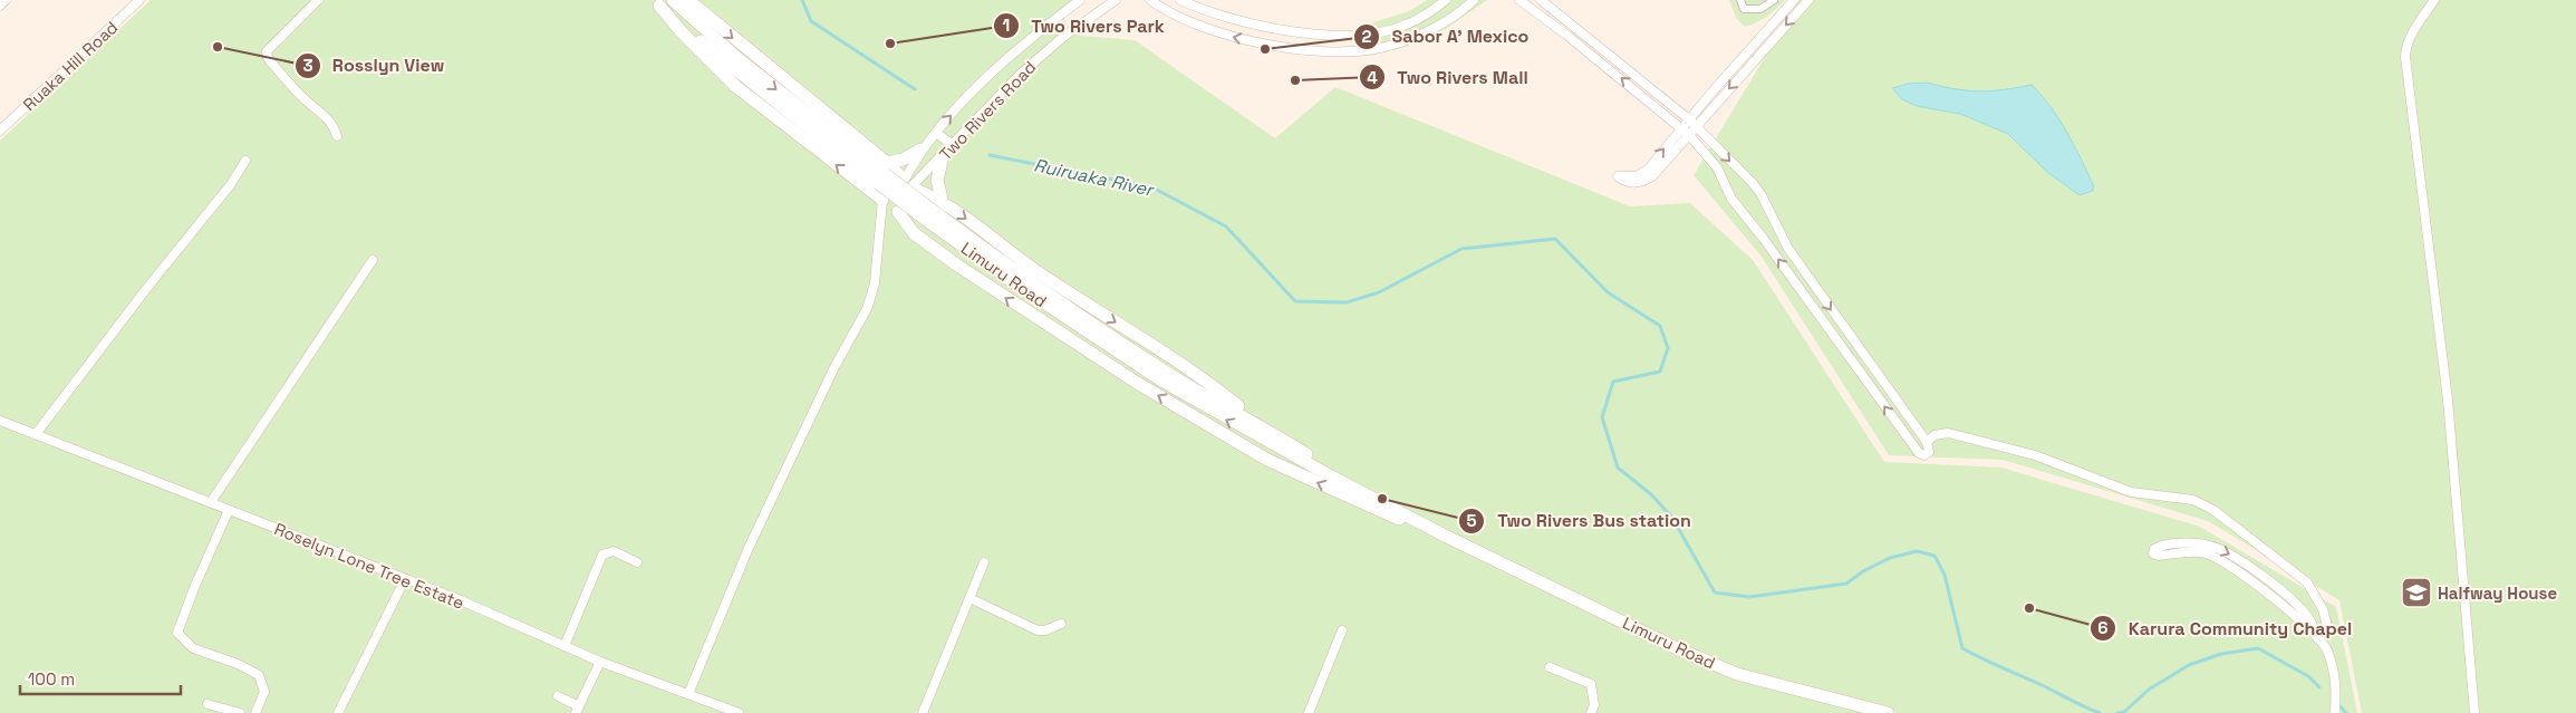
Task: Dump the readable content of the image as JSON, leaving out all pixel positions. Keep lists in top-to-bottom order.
{
  "streets": {
    "main road": ["Limuru Road"],
    "street": ["Ruaka Hill Road", "Two Rivers Road", "Roselyn Lone Tree Estate"]
  },
  "crossings": [
    ["Two Rivers Road", "Limuru Road"]
  ],
  "water": ["Ruiruaka River"],
  "places": {
    "other": [
      "Two Rivers Park",
      "Rosslyn View",
      "Sabor A' Mexico",
      "Two Rivers Mall",
      "Two Rivers Bus station",
      "Karura Community Chapel"
    ],
    "school or university": ["Halfway House"]
  },
  "scale_bar": "100 m"
}
